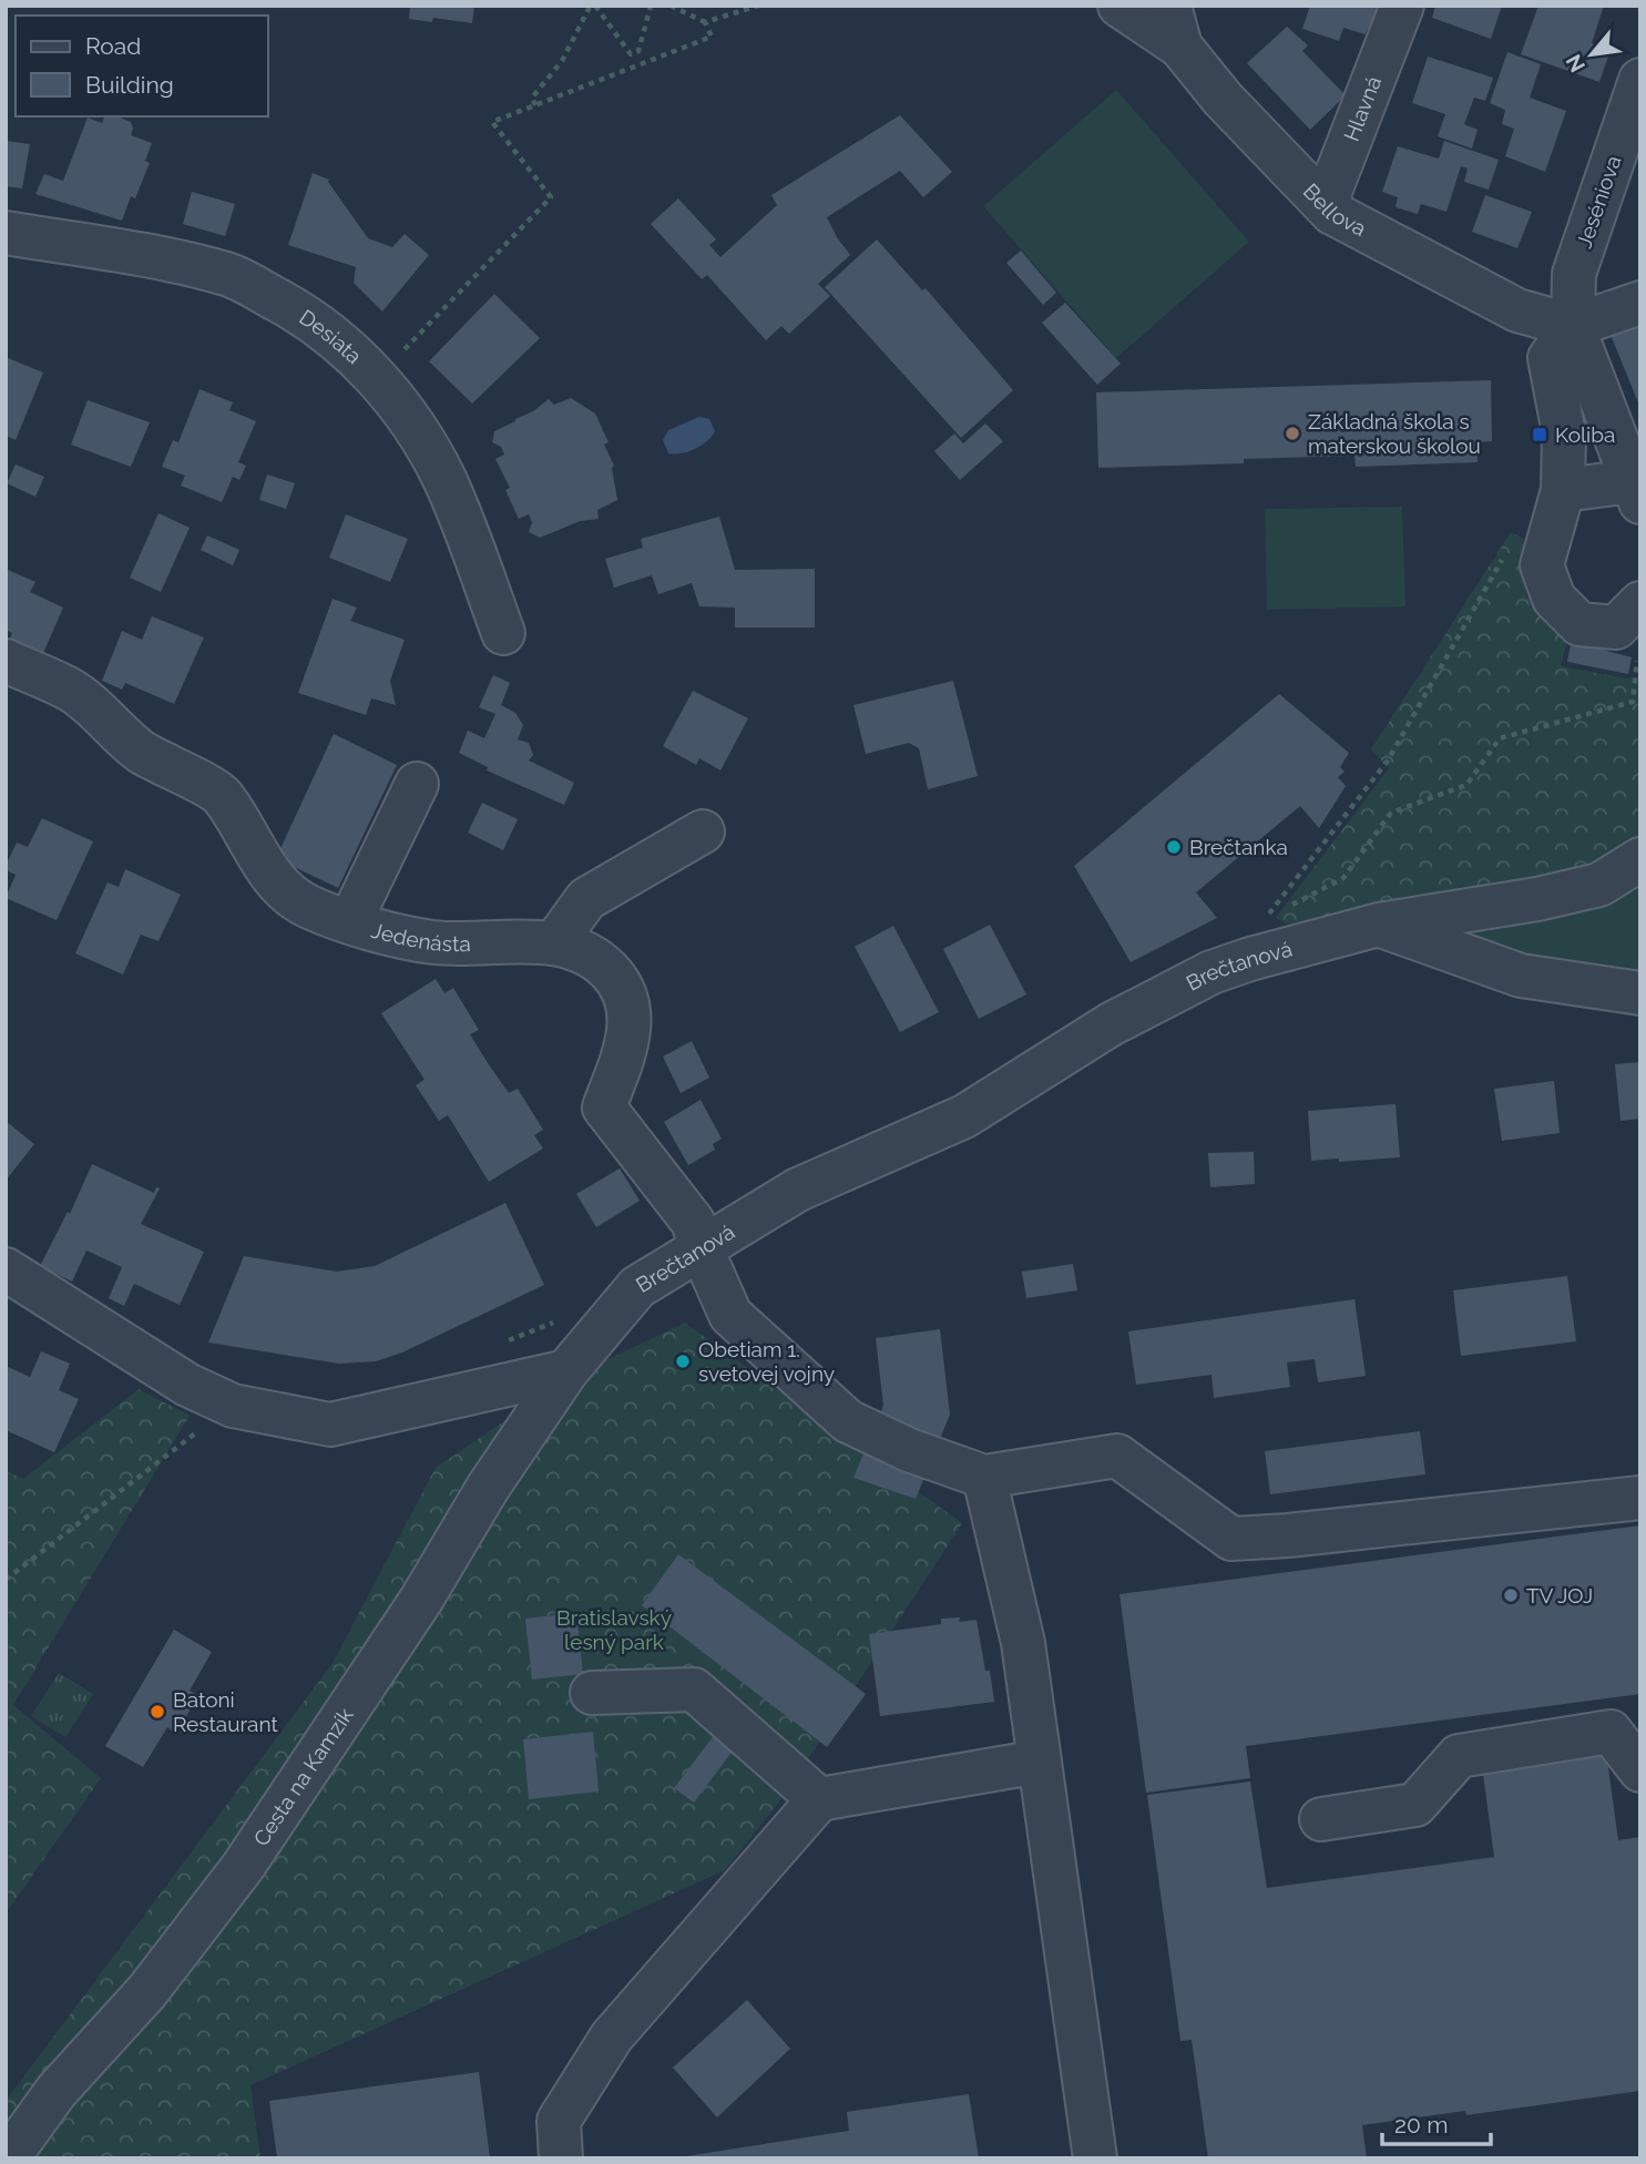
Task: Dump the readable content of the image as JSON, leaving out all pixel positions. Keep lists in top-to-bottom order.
{
  "streets": {
    "street": [
      "Hlavná",
      "Jeséniova",
      "Bellova",
      "Desiata",
      "Jedenásta",
      "Brečtanová",
      "Cesta na Kamzík"
    ]
  },
  "crossings": [
    ["Hlavná", "Bellova"],
    ["Jeséniova", "Bellova"],
    ["Jedenásta", "Brečtanová"],
    ["Brečtanová", "Cesta na Kamzík"]
  ],
  "parks": ["Bratislavský lesný park"],
  "places": {
    "other": [
      "Základná škola s materskou školou",
      "Brečtanka",
      "Obetiam 1. svetovej vojny",
      "TV JOJ",
      "Batoni Restaurant"
    ],
    "transit": ["Koliba"]
  },
  "legend": ["Road", "Building"],
  "scale_bar": "20 m",
  "north": "bottom left"
}
